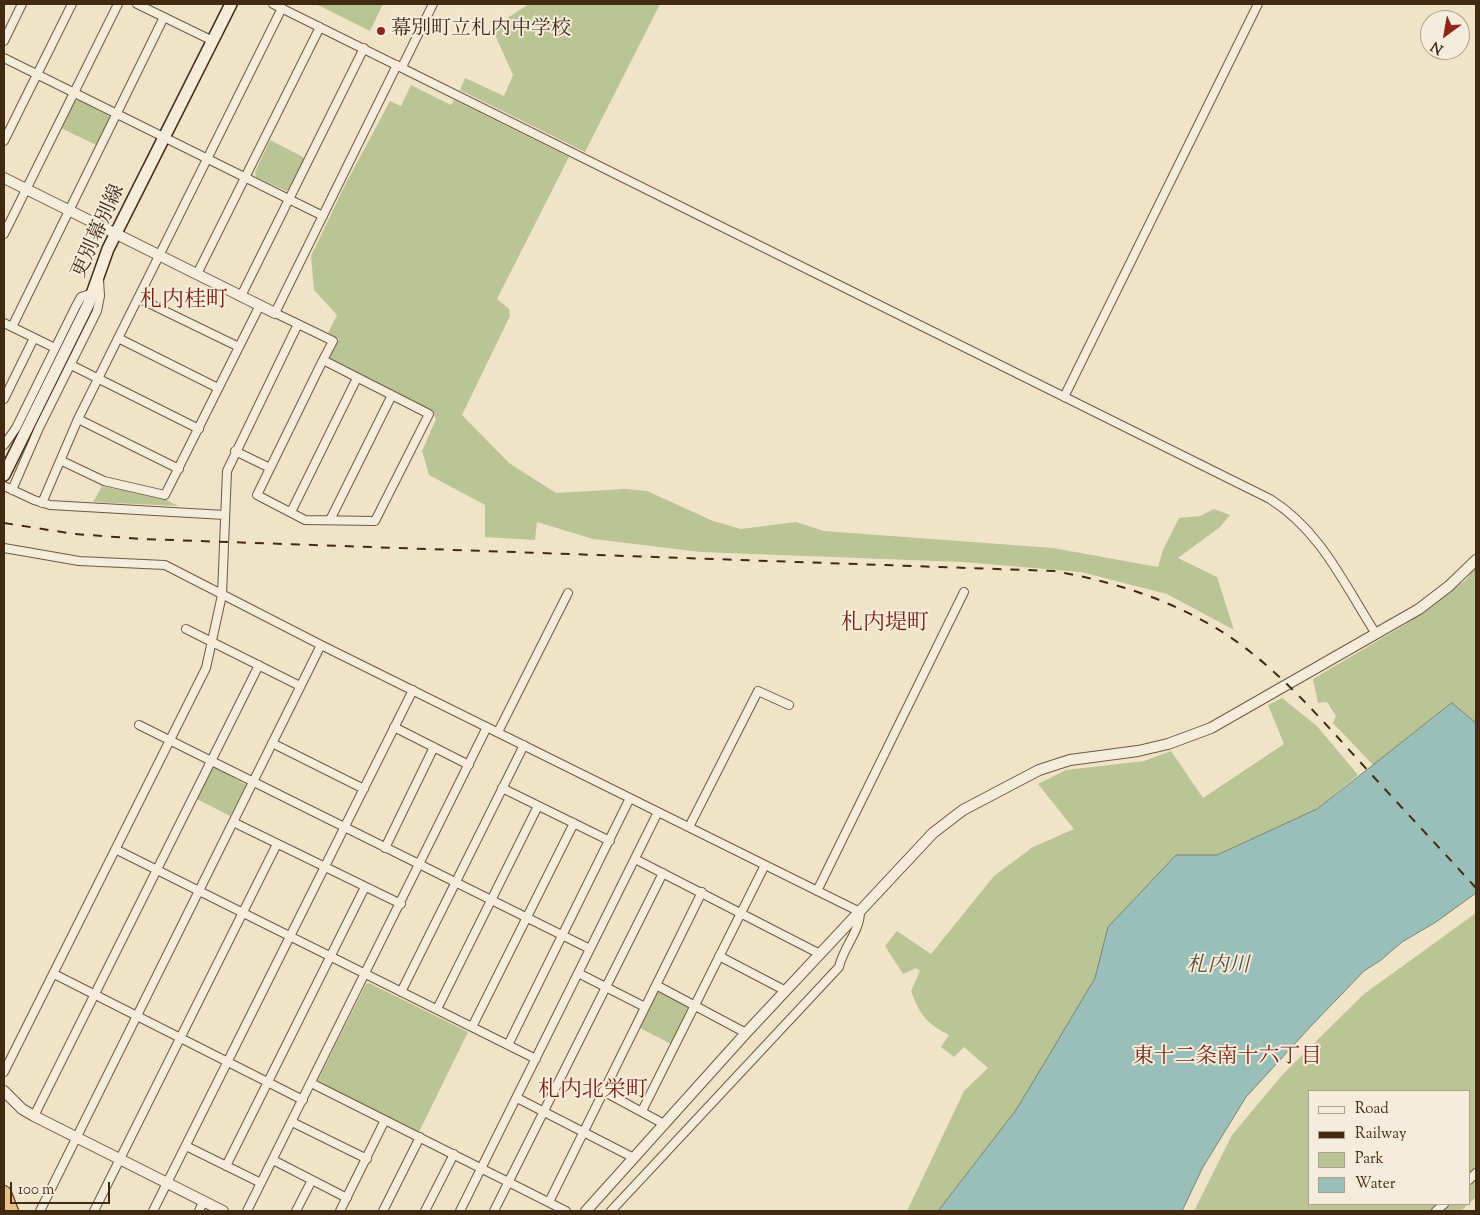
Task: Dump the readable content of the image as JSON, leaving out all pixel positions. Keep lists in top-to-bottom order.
{
  "streets": {
    "main road": ["更別幕別線"]
  },
  "districts": [
    "札内桂町",
    "札内堤町",
    "東十二条南十六丁目",
    "札内北栄町"
  ],
  "water": ["札内川"],
  "places": ["幕別町立札内中学校"],
  "legend": [
    "Road",
    "Railway",
    "Park",
    "Water"
  ],
  "scale_bar": "100 m",
  "north": "bottom left"
}
